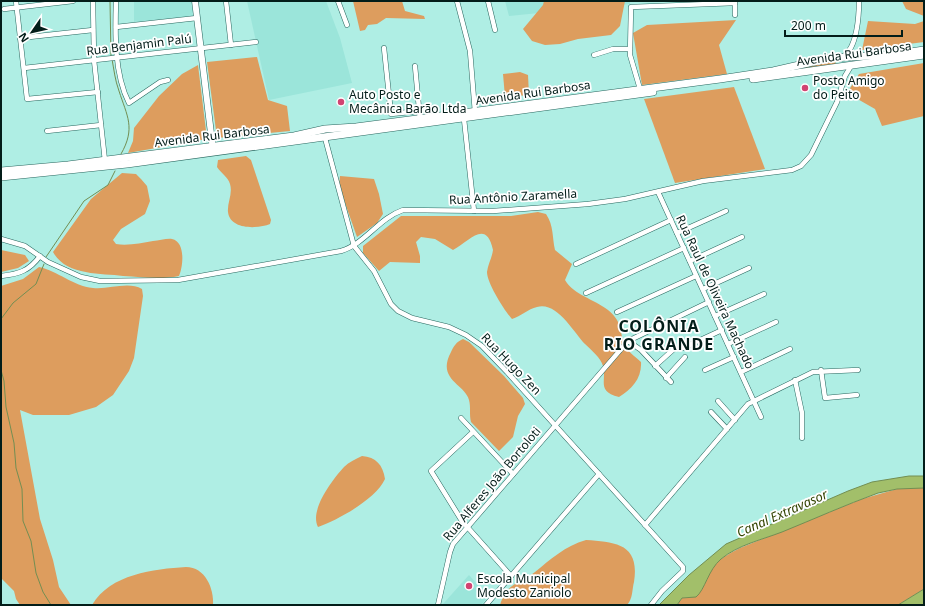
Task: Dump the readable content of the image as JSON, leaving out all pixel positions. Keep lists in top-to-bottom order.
{
  "streets": {
    "main road": ["Avenida Rui Barbosa"],
    "street": [
      "Rua Benjamin Palú",
      "Rua Antônio Zaramella",
      "Rua Raul de Oliveira Machado",
      "Rua Hugo Zen",
      "Rua Alferes João Bortoloti"
    ]
  },
  "crossings": [
    ["Avenida Rui Barbosa", "Rua Antônio Zaramella"],
    ["Avenida Rui Barbosa", "Rua Hugo Zen"],
    ["Rua Antônio Zaramella", "Rua Raul de Oliveira Machado"],
    ["Rua Antônio Zaramella", "Rua Hugo Zen"],
    ["Rua Hugo Zen", "Rua Alferes João Bortoloti"]
  ],
  "districts": ["COLÔNIA RIO GRANDE"],
  "water": ["Canal Extravasor"],
  "places": ["Posto Amigo do Peito", "Auto Posto e Mecânica Barão Ltda", "Escola Municipal Modesto Zaniolo"],
  "scale_bar": "200 m",
  "north": "bottom left"
}
